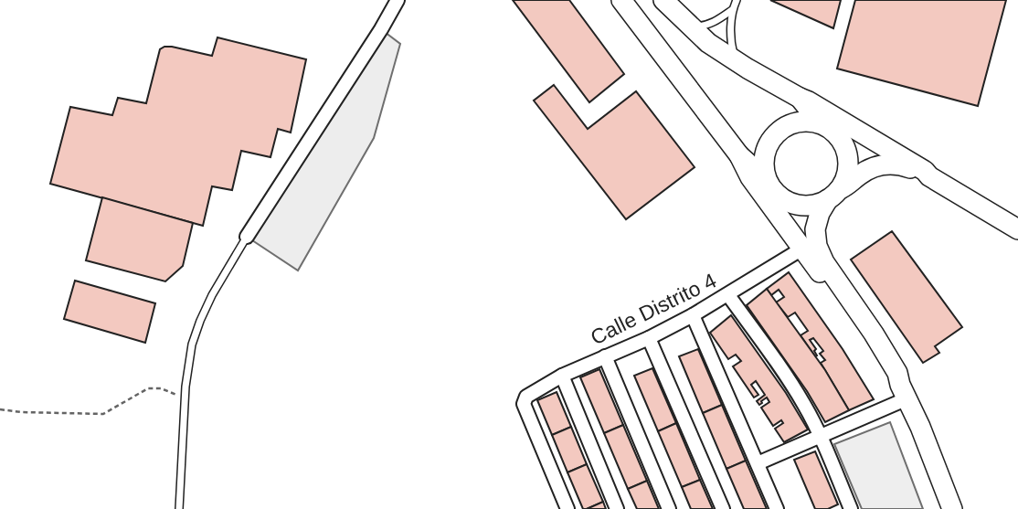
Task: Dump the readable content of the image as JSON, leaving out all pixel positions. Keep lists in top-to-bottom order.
{
  "streets": {
    "street": ["Calle Distrito 4"]
  }
}
